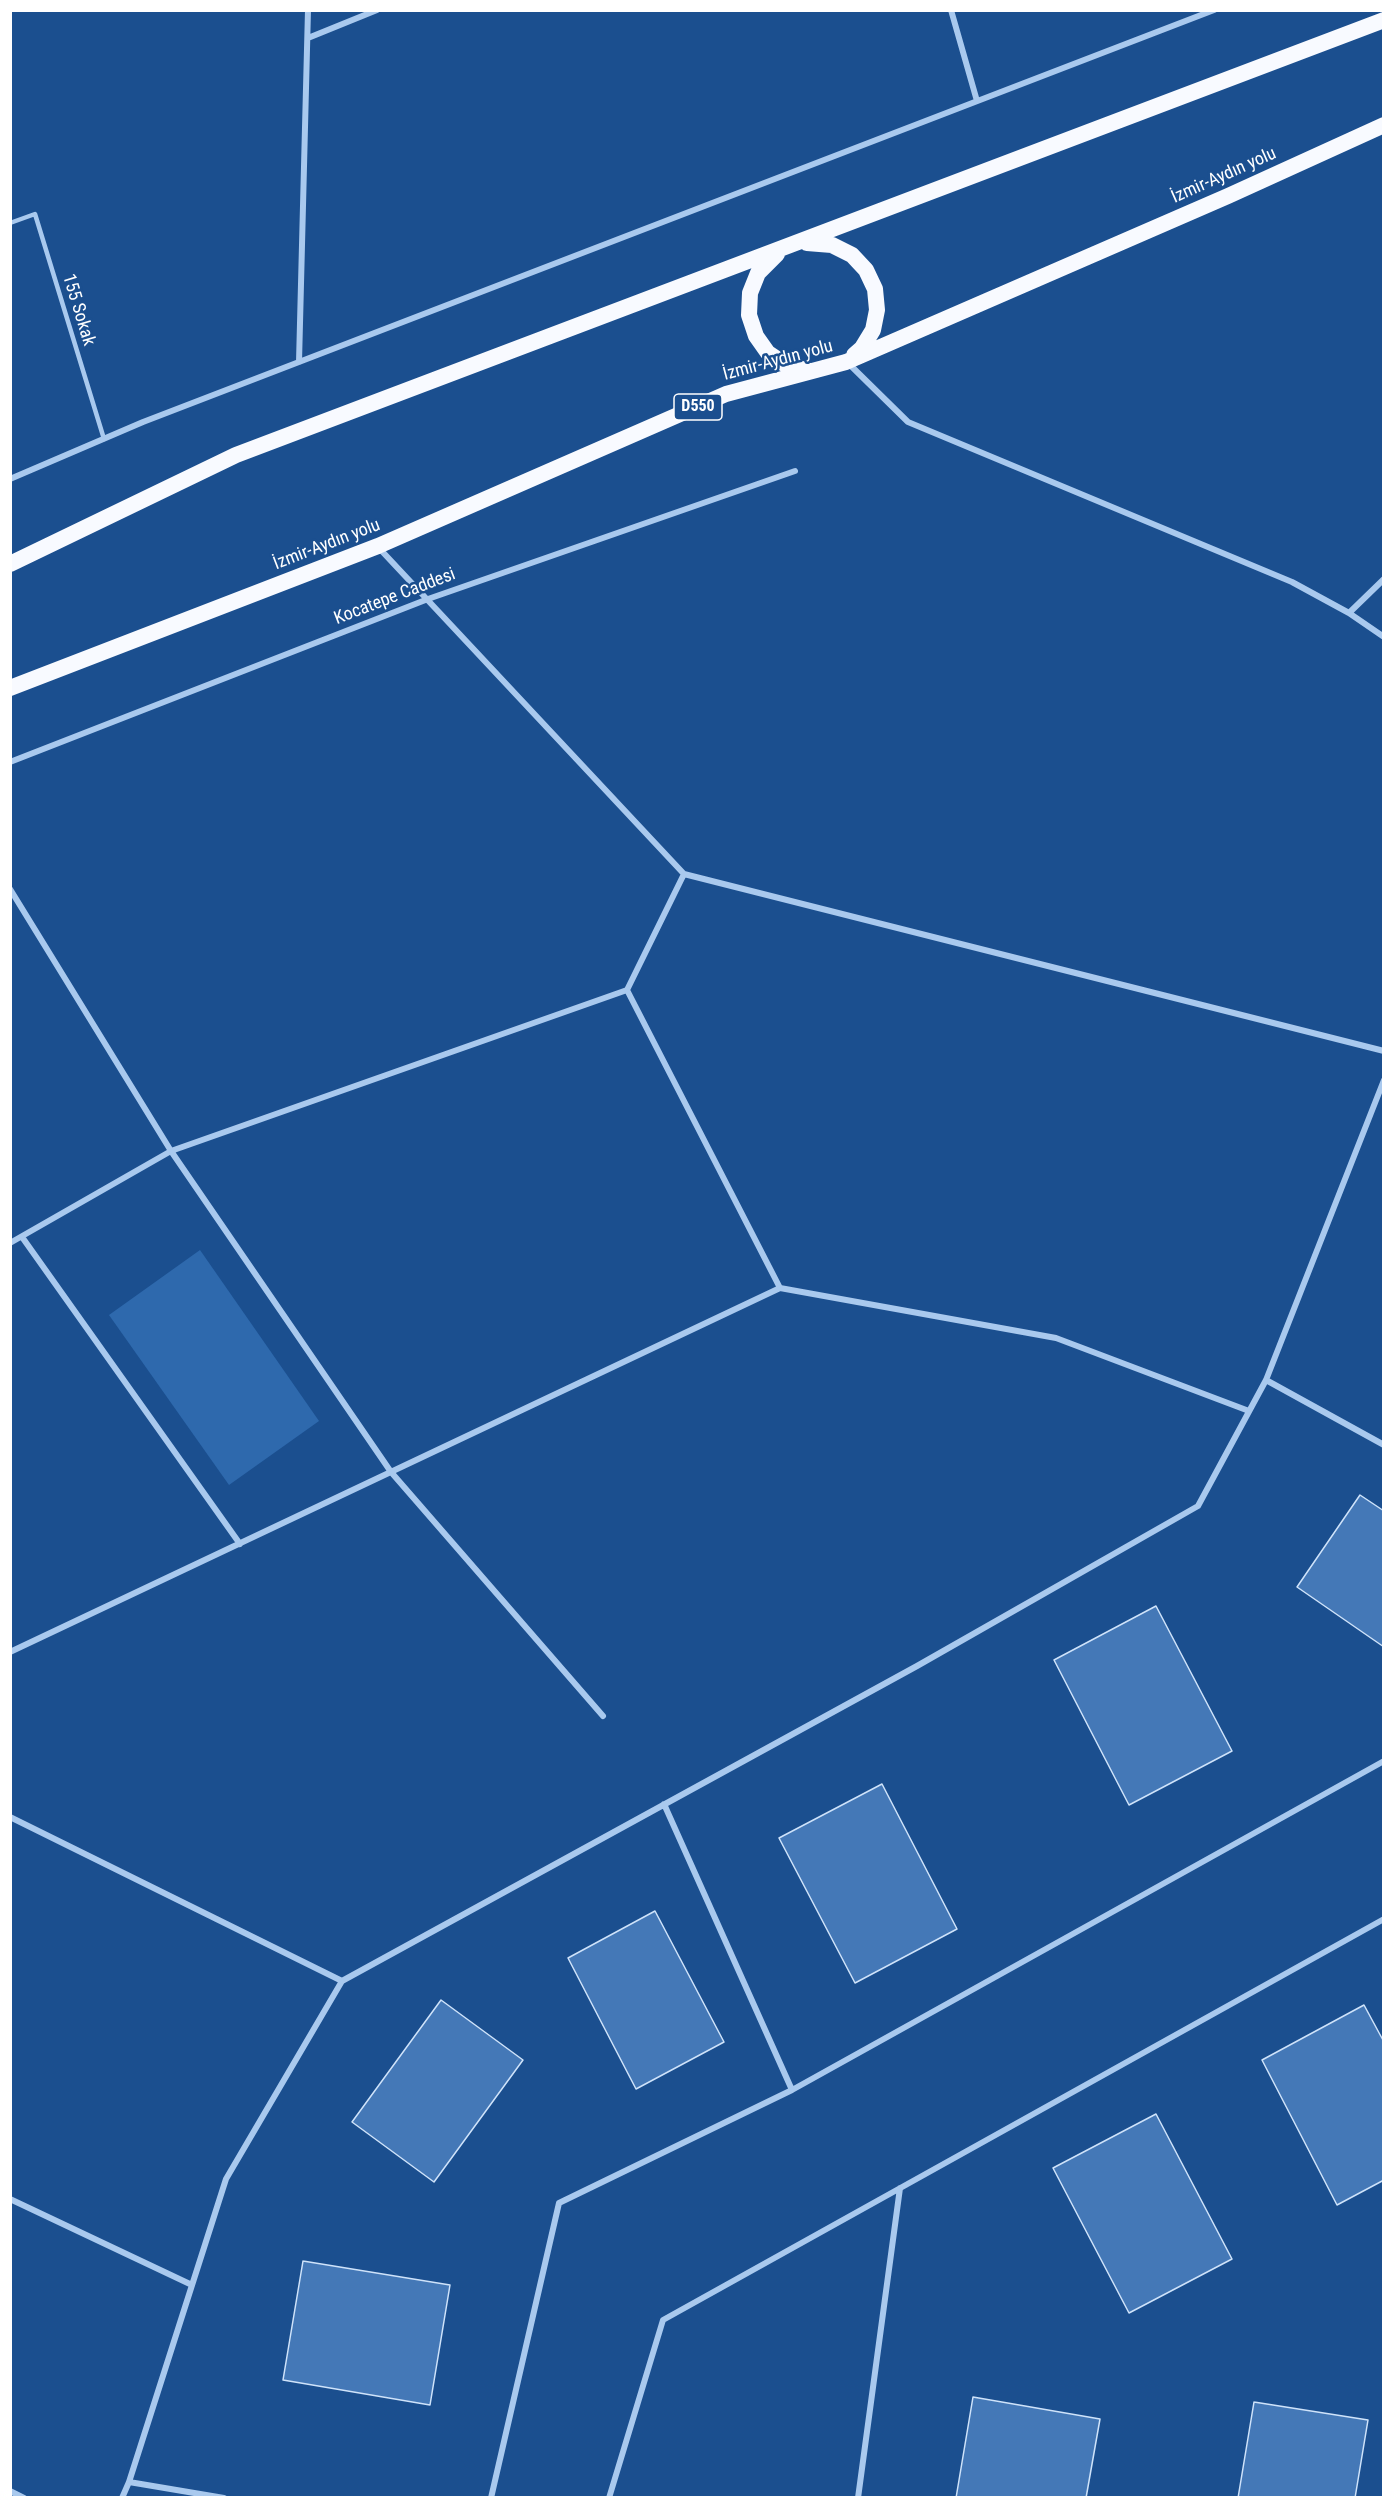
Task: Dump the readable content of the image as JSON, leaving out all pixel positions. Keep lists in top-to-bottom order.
{
  "streets": {
    "highway": ["İzmir-Aydın yolu", "D550"],
    "street": ["Kocatepe Caddesi"],
    "lane": ["155 Sokak"]
  }
}
